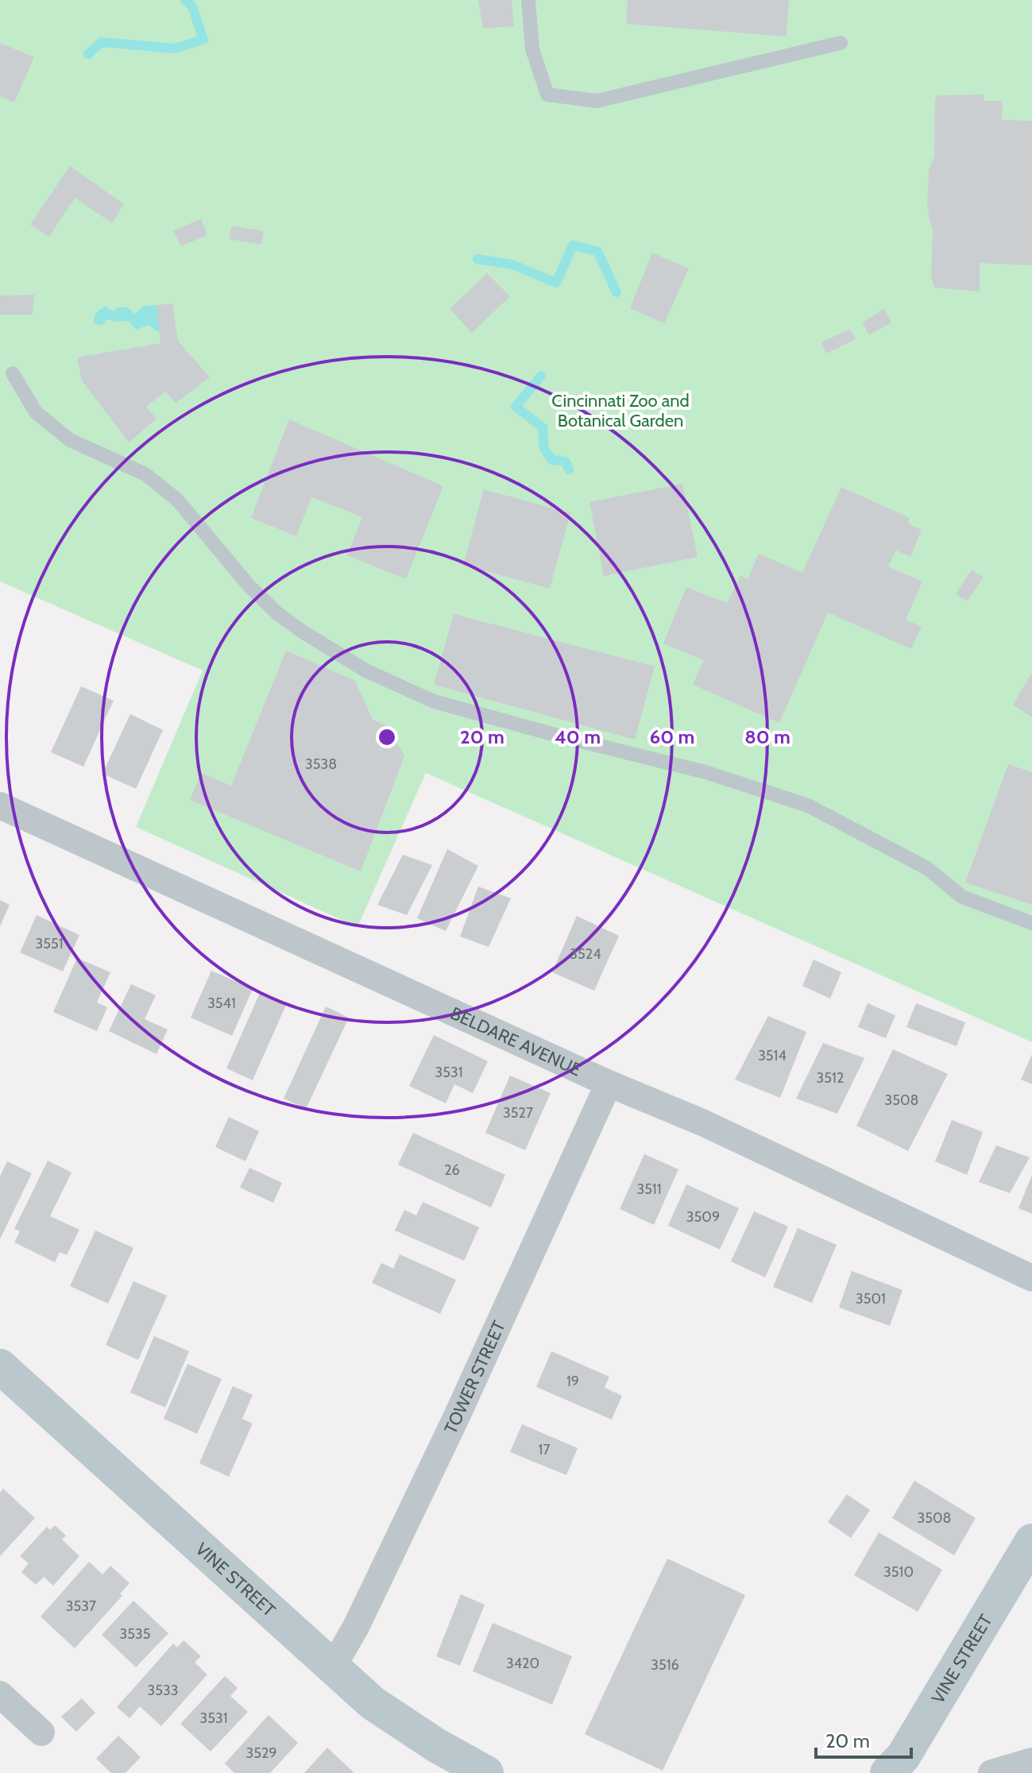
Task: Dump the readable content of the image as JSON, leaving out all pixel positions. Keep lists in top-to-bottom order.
{
  "streets": {
    "main road": ["VINE STREET"],
    "street": ["BELDARE AVENUE", "TOWER STREET"]
  },
  "crossings": [
    ["BELDARE AVENUE", "TOWER STREET"],
    ["TOWER STREET", "VINE STREET"]
  ],
  "parks": ["Cincinnati Zoo and Botanical Garden"],
  "house_numbers": [
    "3538",
    "3551",
    "3524",
    "3541",
    "3514",
    "3531",
    "3512",
    "3508",
    "3527",
    "26",
    "3511",
    "3509",
    "3501",
    "19",
    "17",
    "3508",
    "3510",
    "3537",
    "3535",
    "3420",
    "3516",
    "3533",
    "3531",
    "3529"
  ],
  "scale_bar": "20 m",
  "rings": [
    "20 m",
    "40 m",
    "60 m",
    "80 m"
  ]
}
